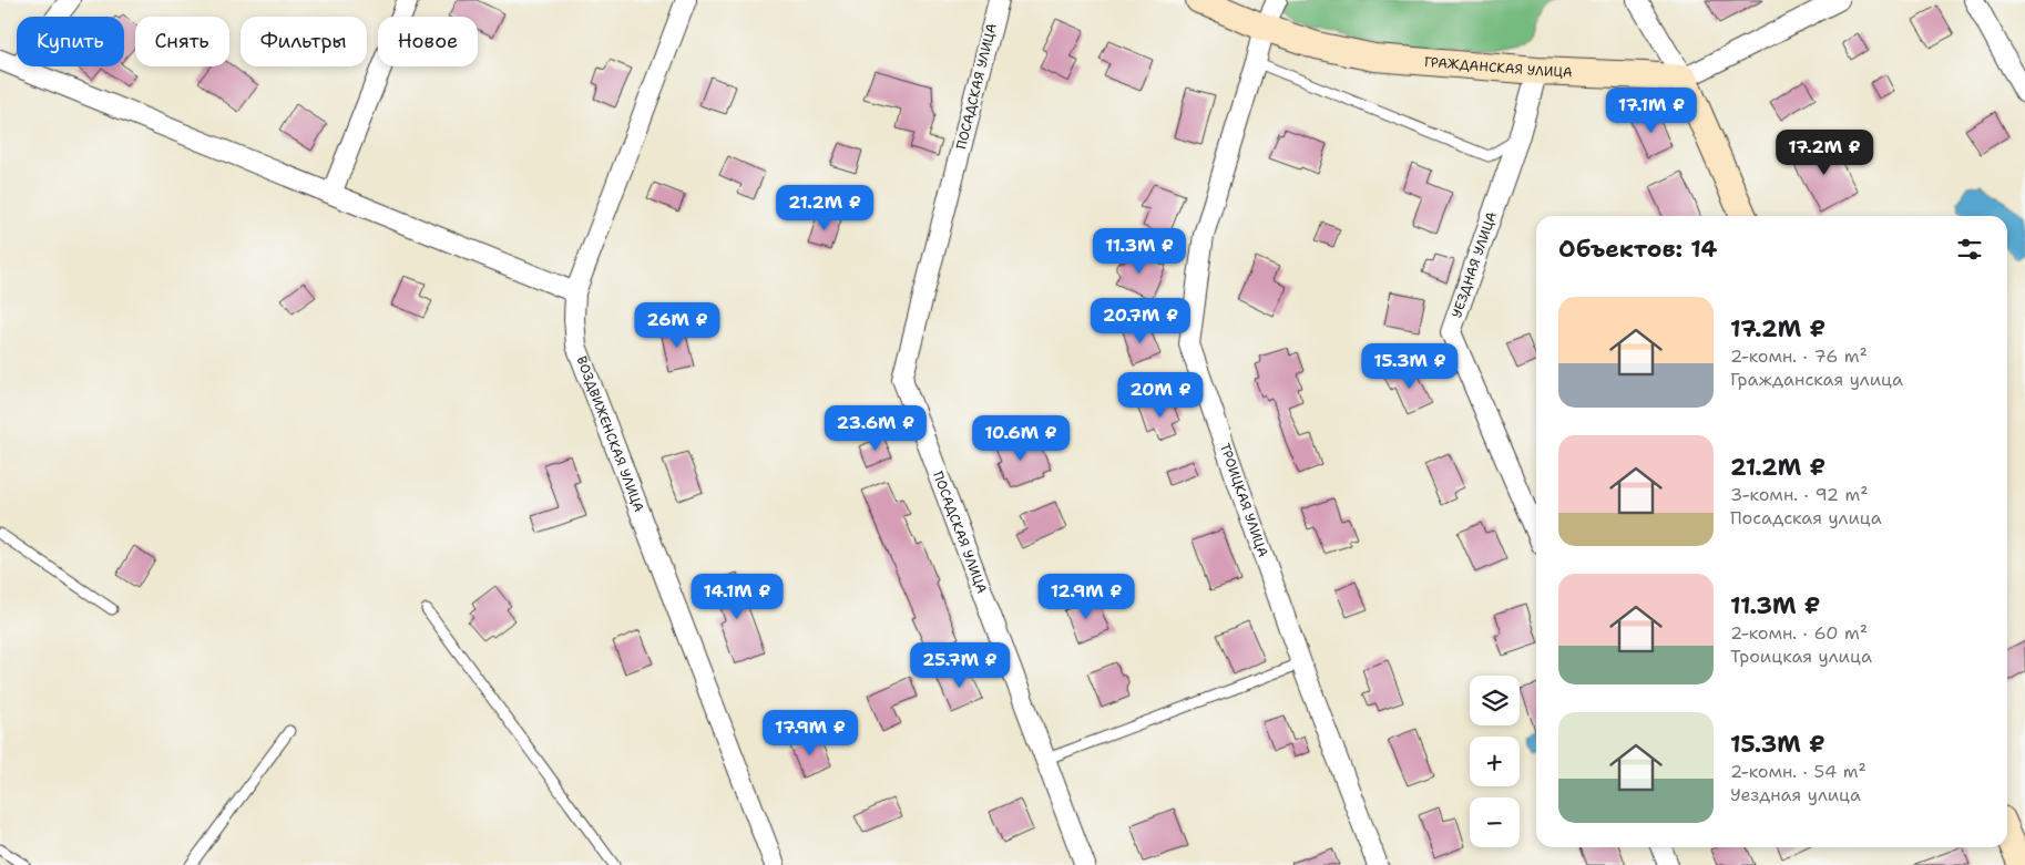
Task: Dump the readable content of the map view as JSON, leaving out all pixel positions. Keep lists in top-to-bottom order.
{
  "streets": {
    "street": [
      "ГРАЖДАНСКАЯ УЛИЦА",
      "ПОСАДСКАЯ УЛИЦА",
      "УЕЗДНАЯ УЛИЦА",
      "ВОЗДВИЖЕНСКАЯ УЛИЦА",
      "ТРОИЦКАЯ УЛИЦА"
    ]
  },
  "crossings": [
    ["ГРАЖДАНСКАЯ УЛИЦА", "УЕЗДНАЯ УЛИЦА"],
    ["ГРАЖДАНСКАЯ УЛИЦА", "ТРОИЦКАЯ УЛИЦА"]
  ],
  "page": {
    "chip": [
      "Купить",
      "Снять",
      "Фильтры",
      "Новое"
    ],
    "price": [
      "17.1M ₽",
      "17.2M ₽",
      "21.2M ₽",
      "11.3M ₽",
      "20.7M ₽",
      "26M ₽",
      "15.3M ₽",
      "20M ₽",
      "23.6M ₽",
      "10.6M ₽",
      "14.1M ₽",
      "12.9M ₽",
      "25.7M ₽",
      "17.9M ₽"
    ],
    "heading": "Объектов: 14",
    "list": [
      {
        "name": "17.2M ₽",
        "note": "2-комн. · 76 m² · Гражданская улица"
      },
      {
        "name": "21.2M ₽",
        "note": "3-комн. · 92 m² · Посадская улица"
      },
      {
        "name": "11.3M ₽",
        "note": "2-комн. · 60 m² · Троицкая улица"
      },
      {
        "name": "15.3M ₽",
        "note": "2-комн. · 54 m² · Уездная улица"
      }
    ],
    "map_buttons": ["+", "−"]
  }
}
